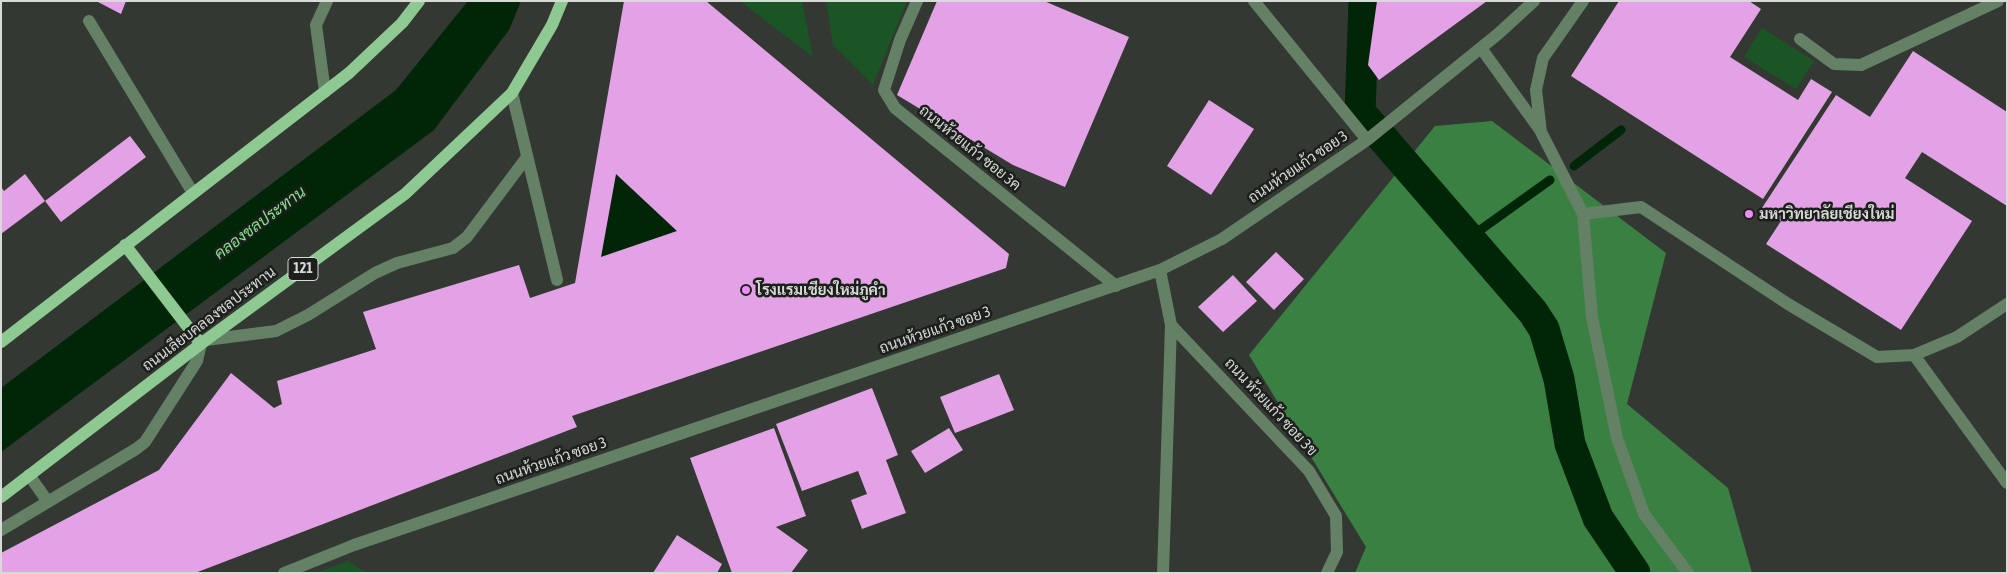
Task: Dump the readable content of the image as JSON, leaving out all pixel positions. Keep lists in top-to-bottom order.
{
  "streets": {
    "main road": ["121", "ถนนเลียบคลองชลประทาน"],
    "street": ["ถนนห้วยแก้ว ซอย 3ค", "ถนนห้วยแก้ว ซอย 3", "ถนน ห้วยแก้ว ซอย 3ข"]
  },
  "crossings": [
    ["ถนนห้วยแก้ว ซอย 3ค", "ถนนห้วยแก้ว ซอย 3"]
  ],
  "water": ["คลองชลประทาน"],
  "places": ["มหาวิทยาลัยเชียงใหม่", "โรงแรมเชียงใหม่ภูคำ"]
}
